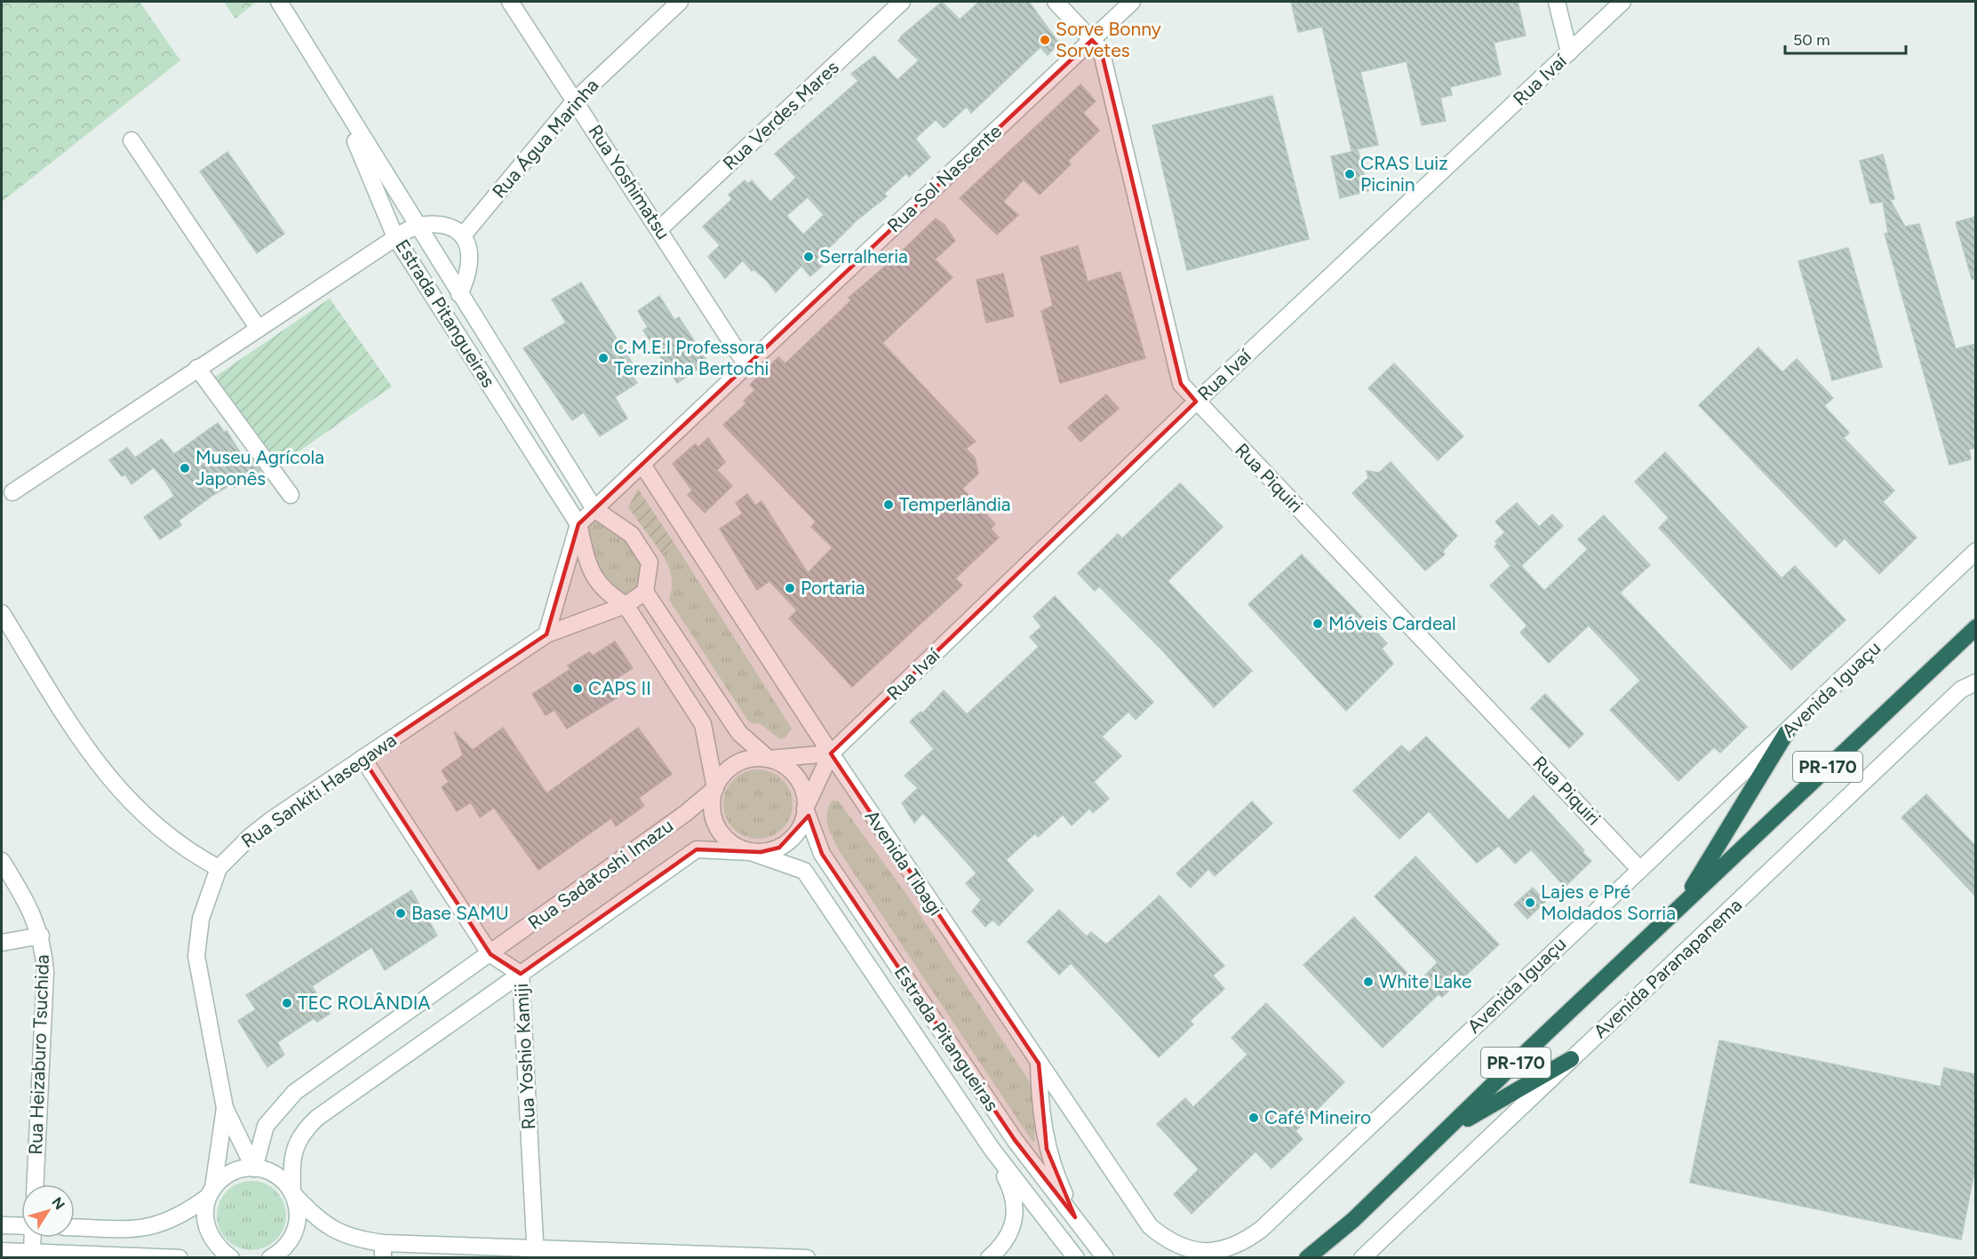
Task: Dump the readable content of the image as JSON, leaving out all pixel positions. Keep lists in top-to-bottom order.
{
  "streets": {
    "highway": ["PR-170"],
    "street": [
      "Rua Ivaí",
      "Rua Verdes Mares",
      "Rua Água Marinha",
      "Rua Sol Nascente",
      "Rua Yoshimatsu",
      "Estrada Pitangueiras",
      "Rua Piquiri",
      "Avenida Iguaçu",
      "Rua Sankiti Hasegawa",
      "Avenida Tibagi",
      "Rua Sadatoshi Imazu",
      "Avenida Paranapanema",
      "Rua Heizaburo Tsuchida",
      "Rua Yoshio Kamiji"
    ]
  },
  "crossings": [
    ["Rua Ivaí", "Estrada Pitangueiras"],
    ["Rua Ivaí", "Rua Piquiri"],
    ["Rua Ivaí", "Avenida Tibagi"],
    ["Rua Ivaí", "Rua Sadatoshi Imazu"],
    ["Rua Verdes Mares", "Rua Yoshimatsu"],
    ["Rua Água Marinha", "Rua Yoshimatsu"],
    ["Rua Sol Nascente", "Rua Yoshimatsu"],
    ["Rua Sol Nascente", "Estrada Pitangueiras"],
    ["Rua Sol Nascente", "Rua Piquiri"],
    ["Rua Sol Nascente", "Avenida Tibagi"],
    ["Estrada Pitangueiras", "Rua Sankiti Hasegawa"],
    ["Estrada Pitangueiras", "Rua Sadatoshi Imazu"],
    ["Rua Piquiri", "Avenida Iguaçu"],
    ["Avenida Iguaçu", "Avenida Tibagi"],
    ["Rua Sankiti Hasegawa", "Rua Sadatoshi Imazu"],
    ["Rua Sankiti Hasegawa", "Rua Yoshio Kamiji"],
    ["Rua Sadatoshi Imazu", "Rua Yoshio Kamiji"]
  ],
  "places": [
    "Sorve Bonny Sorvetes",
    "CRAS Luiz Picinin",
    "Serralheria",
    "C.M.E.I Professora Terezinha Bertochi",
    "Museu Agrícola Japonês",
    "Temperlândia",
    "Portaria",
    "Móveis Cardeal",
    "CAPS II",
    "Lajes e Pré Moldados Sorria",
    "Base SAMU",
    "White Lake",
    "TEC ROLÂNDIA",
    "Café Mineiro"
  ],
  "scale_bar": "50 m",
  "north": "top right"
}
